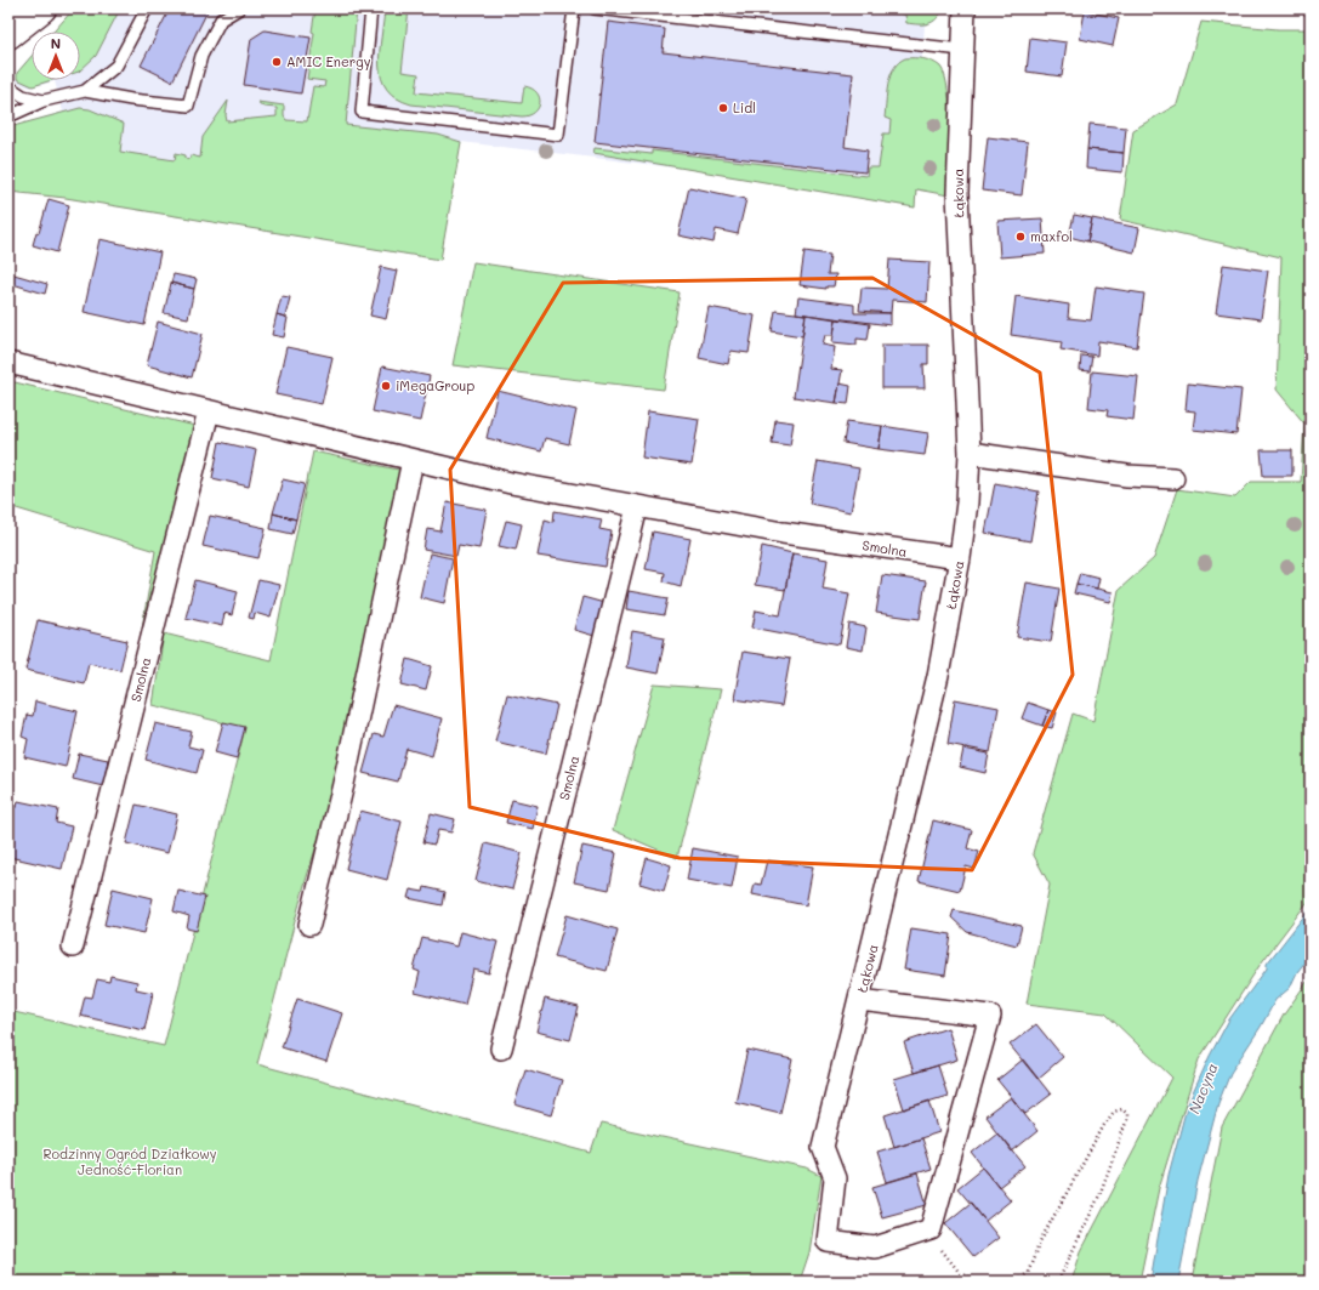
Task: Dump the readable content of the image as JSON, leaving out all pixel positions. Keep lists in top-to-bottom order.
{
  "streets": {
    "street": ["Łąkowa", "Smolna"]
  },
  "crossings": [
    ["Łąkowa", "Smolna"]
  ],
  "water": ["Nacyna"],
  "parks": ["Rodzinny Ogród Działkowy Jedność-Florian"],
  "places": [
    "AMIC Energy",
    "Lidl",
    "maxfol",
    "iMegaGroup"
  ],
  "north": "top"
}
